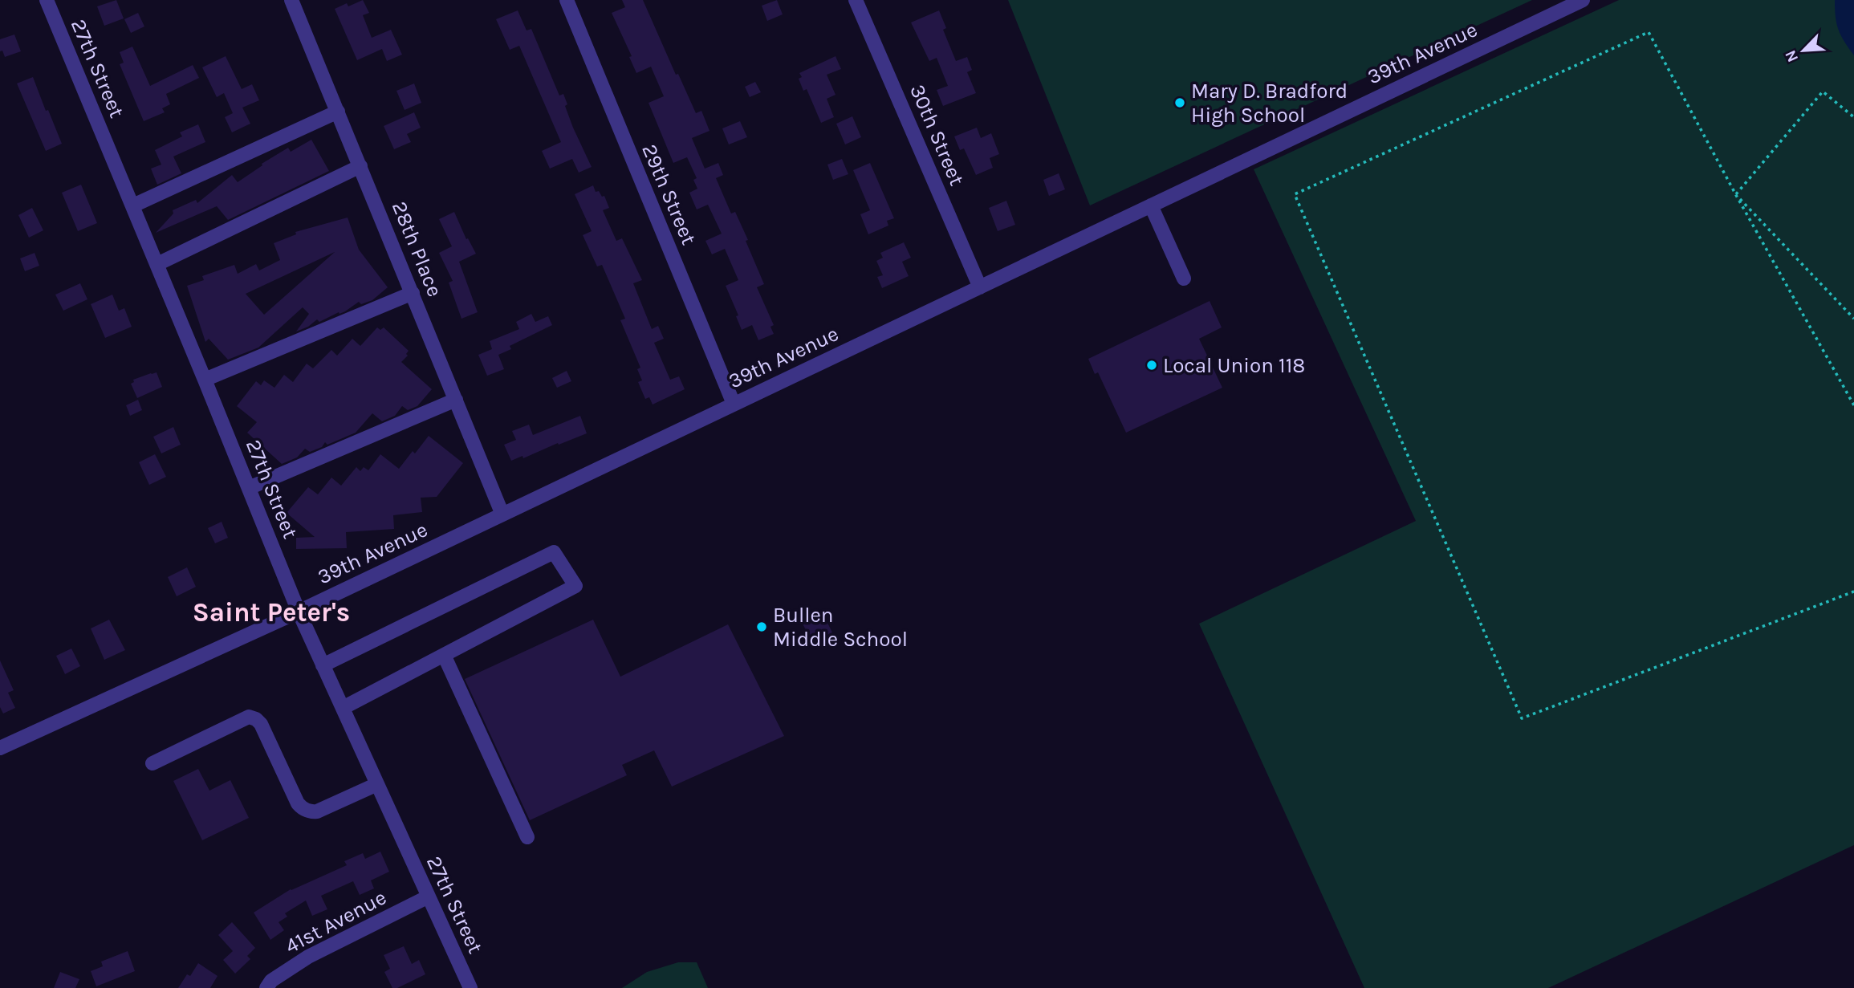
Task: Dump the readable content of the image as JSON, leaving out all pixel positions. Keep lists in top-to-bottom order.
{
  "streets": {
    "street": [
      "39th Avenue",
      "27th Street",
      "30th Street",
      "29th Street",
      "28th Place",
      "41st Avenue"
    ]
  },
  "crossings": [
    ["39th Avenue", "27th Street"],
    ["39th Avenue", "30th Street"],
    ["39th Avenue", "29th Street"],
    ["39th Avenue", "28th Place"],
    ["27th Street", "41st Avenue"]
  ],
  "districts": ["Saint Peter's"],
  "places": ["Mary D. Bradford High School", "Local Union 118", "Bullen Middle School"],
  "north": "bottom left"
}
